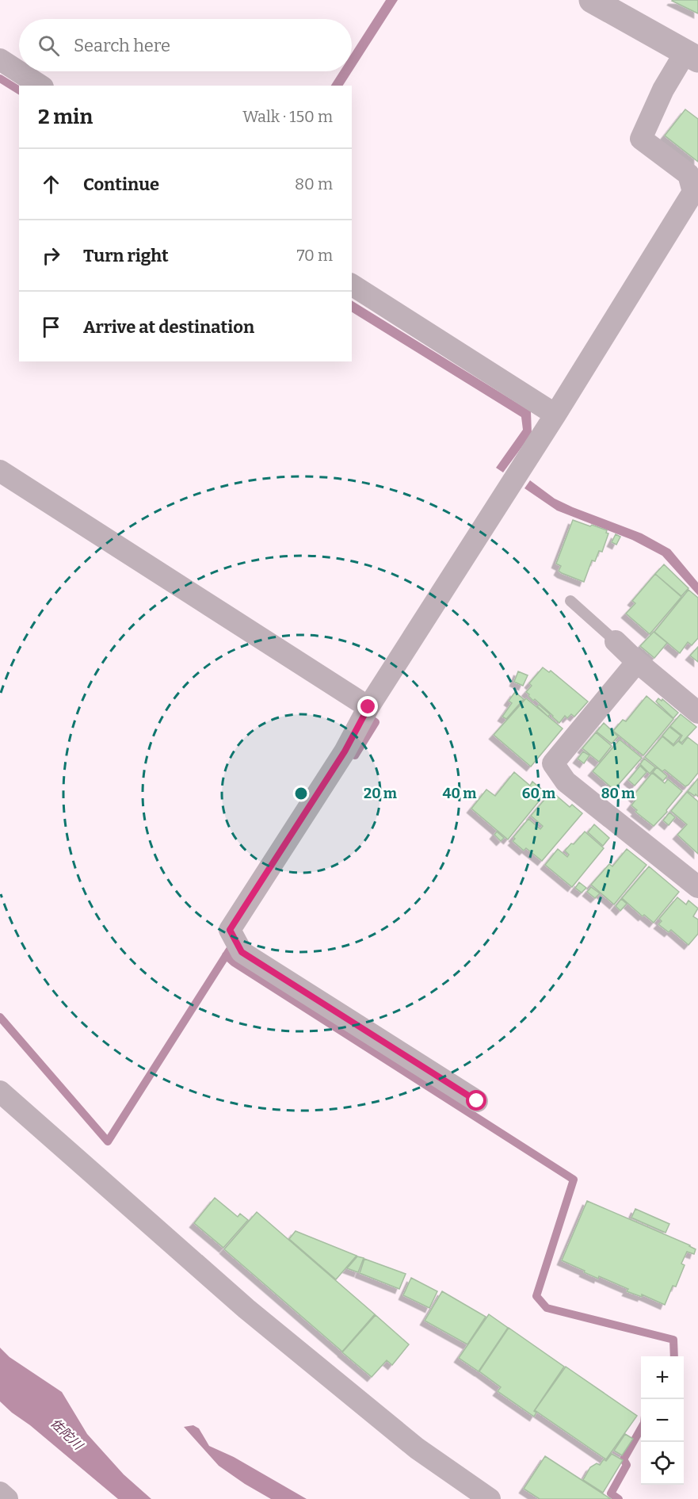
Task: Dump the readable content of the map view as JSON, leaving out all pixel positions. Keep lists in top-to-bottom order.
{
  "water": ["佐陀川"],
  "page": {
    "search": "Search here",
    "heading": ["2 min", "Walk · 150 m"],
    "list": [
      ["Continue", "80 m"],
      ["Turn right", "70 m"],
      "Arrive at destination"
    ],
    "map_buttons": ["+", "−"]
  },
  "rings": [
    "20 m",
    "40 m",
    "60 m",
    "80 m"
  ]
}
